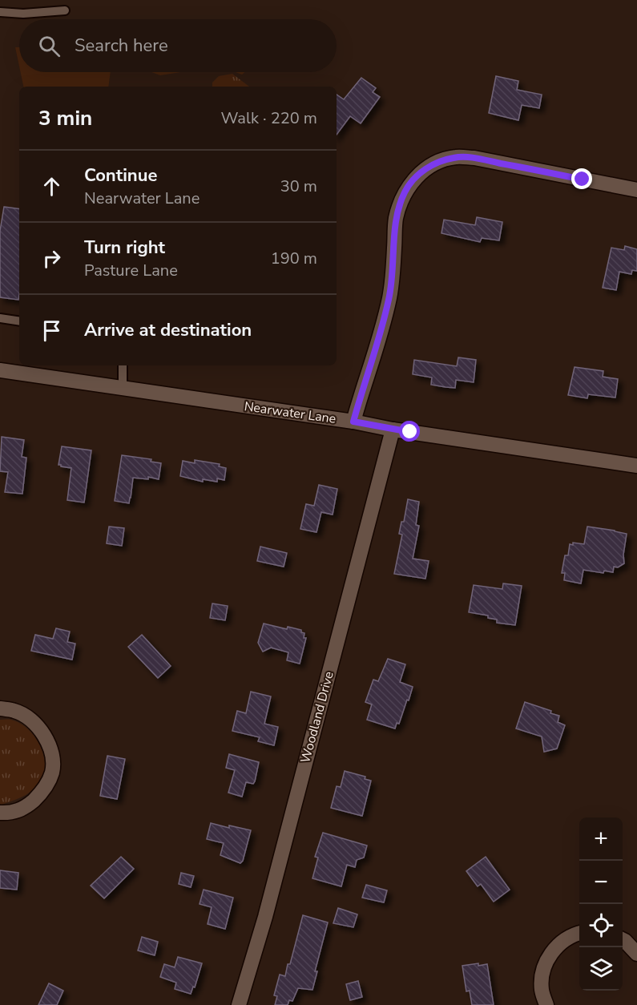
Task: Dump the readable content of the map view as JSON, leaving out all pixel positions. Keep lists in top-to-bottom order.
{
  "streets": {
    "street": ["Nearwater Lane", "Woodland Drive"]
  },
  "crossings": [
    ["Nearwater Lane", "Woodland Drive"]
  ],
  "page": {
    "search": "Search here",
    "heading": ["3 min", "Walk · 220 m"],
    "list": [
      ["Continue", "Nearwater Lane", "30 m"],
      ["Turn right", "Pasture Lane", "190 m"],
      "Arrive at destination"
    ],
    "map_buttons": ["+", "−"]
  }
}
